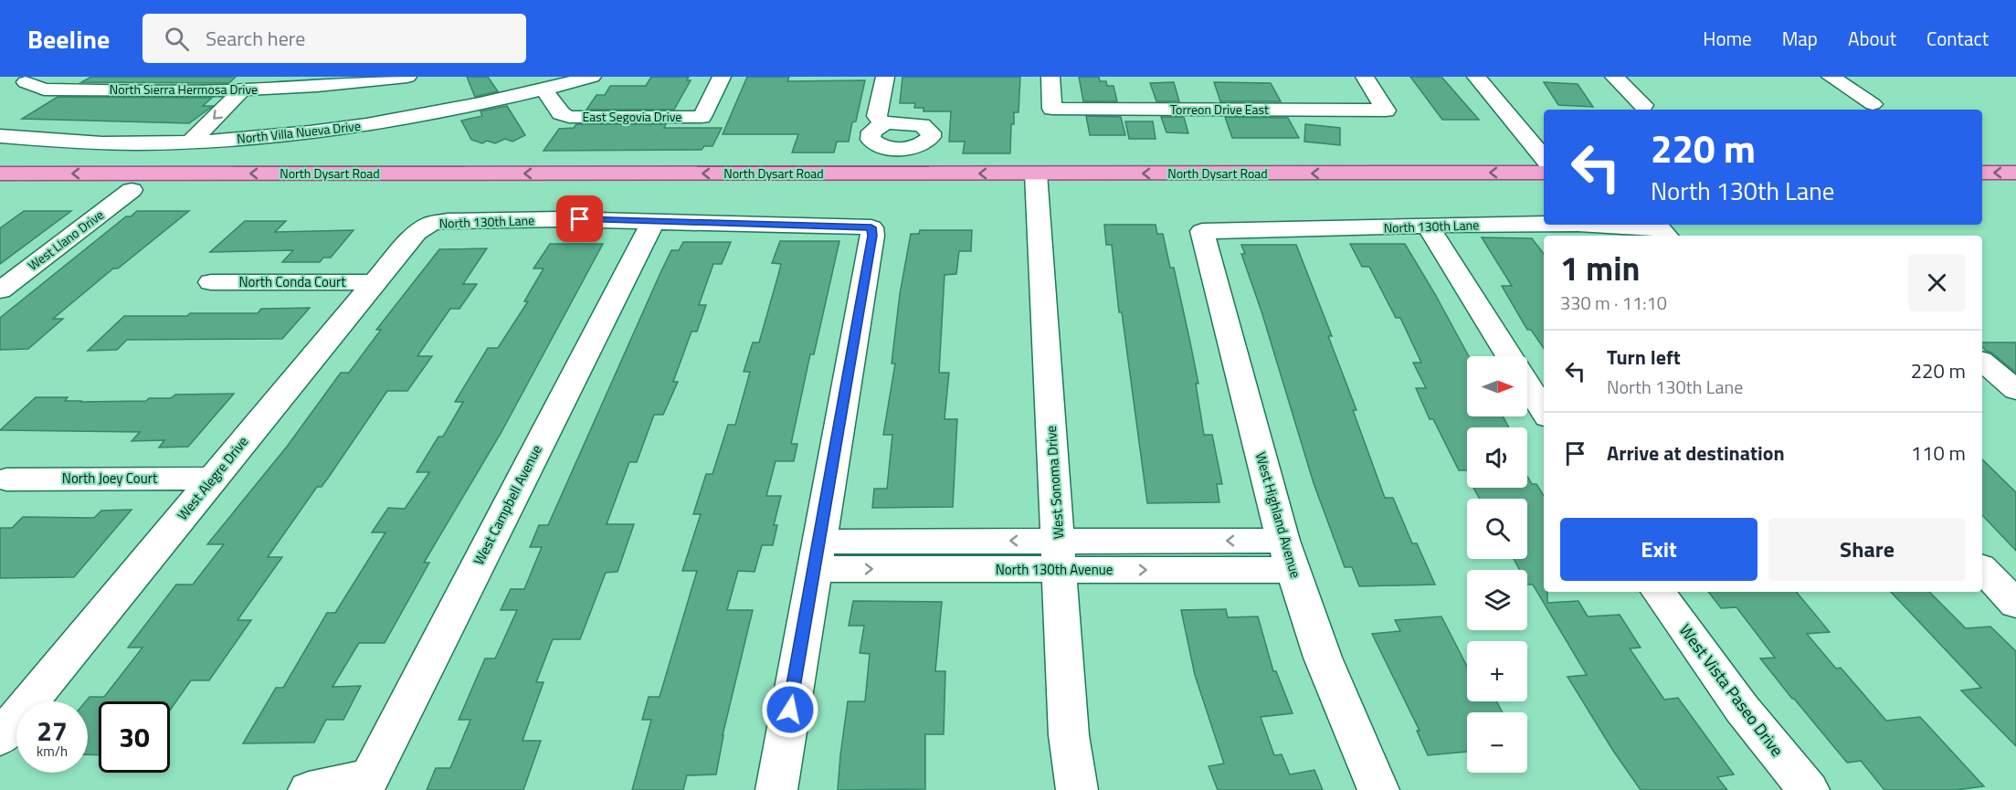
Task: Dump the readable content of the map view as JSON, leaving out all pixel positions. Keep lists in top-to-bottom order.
{
  "streets": {
    "main road": ["North Dysart Road"],
    "street": [
      "North Sierra Hermosa Drive",
      "Torreon Drive East",
      "East Segovia Drive",
      "North Villa Nueva Drive",
      "North 130th Lane",
      "West Llano Drive",
      "North Conda Court",
      "North Joey Court",
      "West Alegre Drive",
      "West Sonoma Drive",
      "West Campbell Avenue",
      "West Highland Avenue",
      "North 130th Avenue",
      "West Vista Paseo Drive"
    ]
  },
  "crossings": [
    ["East Segovia Drive", "North Villa Nueva Drive"],
    ["North Dysart Road", "West Llano Drive"],
    ["North Dysart Road", "West Sonoma Drive"],
    ["North 130th Lane", "West Alegre Drive"],
    ["North 130th Lane", "West Campbell Avenue"],
    ["North 130th Lane", "West Highland Avenue"],
    ["North 130th Lane", "North 130th Avenue"],
    ["North Conda Court", "West Alegre Drive"],
    ["North Joey Court", "West Alegre Drive"],
    ["West Sonoma Drive", "North 130th Avenue"],
    ["West Highland Avenue", "North 130th Avenue"]
  ],
  "north": "right",
  "page": {
    "header": "Beeline",
    "search": "Search here",
    "nav": [
      "Home",
      "Map",
      "About",
      "Contact"
    ],
    "turn": ["220 m", "North 130th Lane"],
    "heading": ["1 min", "330 m · 11:10"],
    "list": [
      {
        "name": "Turn left",
        "note": "North 130th Lane",
        "value": "220 m"
      },
      {
        "name": "Arrive at destination",
        "value": "110 m"
      }
    ],
    "map_buttons": ["+", "−"],
    "buttons": ["Exit", "Share"],
    "speed": "27 km/h",
    "limit": "30"
  }
}
